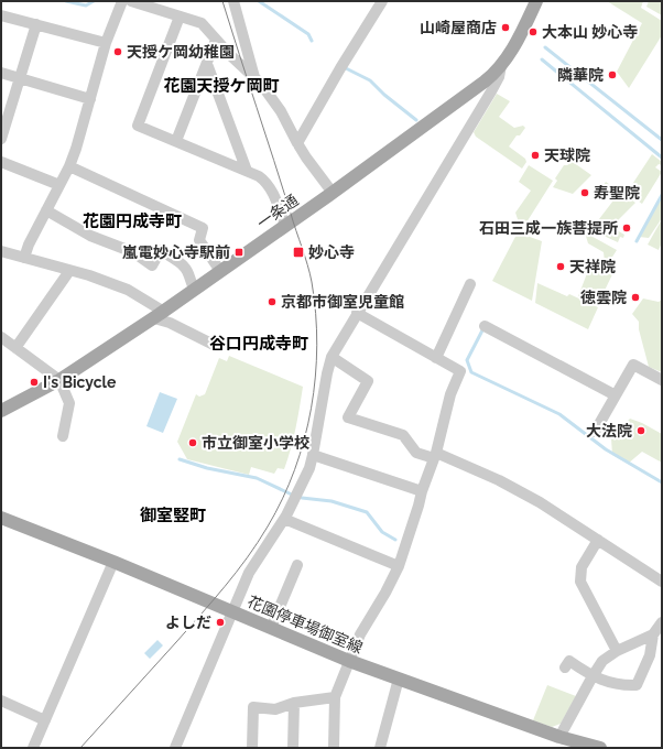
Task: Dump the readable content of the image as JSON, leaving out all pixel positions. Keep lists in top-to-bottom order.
{
  "streets": {
    "main road": ["一条通", "花園停車場御室線"]
  },
  "districts": [
    "花園天授ケ岡町",
    "花園円成寺町",
    "谷口円成寺町",
    "御室竪町"
  ],
  "places": {
    "other": [
      "山崎屋商店",
      "大本山 妙心寺",
      "天授ケ岡幼稚園",
      "隣華院",
      "天球院",
      "寿聖院",
      "石田三成一族菩提所",
      "天祥院",
      "徳雲院",
      "京都市御室児童館",
      "I's Bicycle",
      "大法院",
      "市立御室小学校",
      "よしだ"
    ],
    "transit": ["嵐電妙心寺駅前", "妙心寺"]
  }
}
